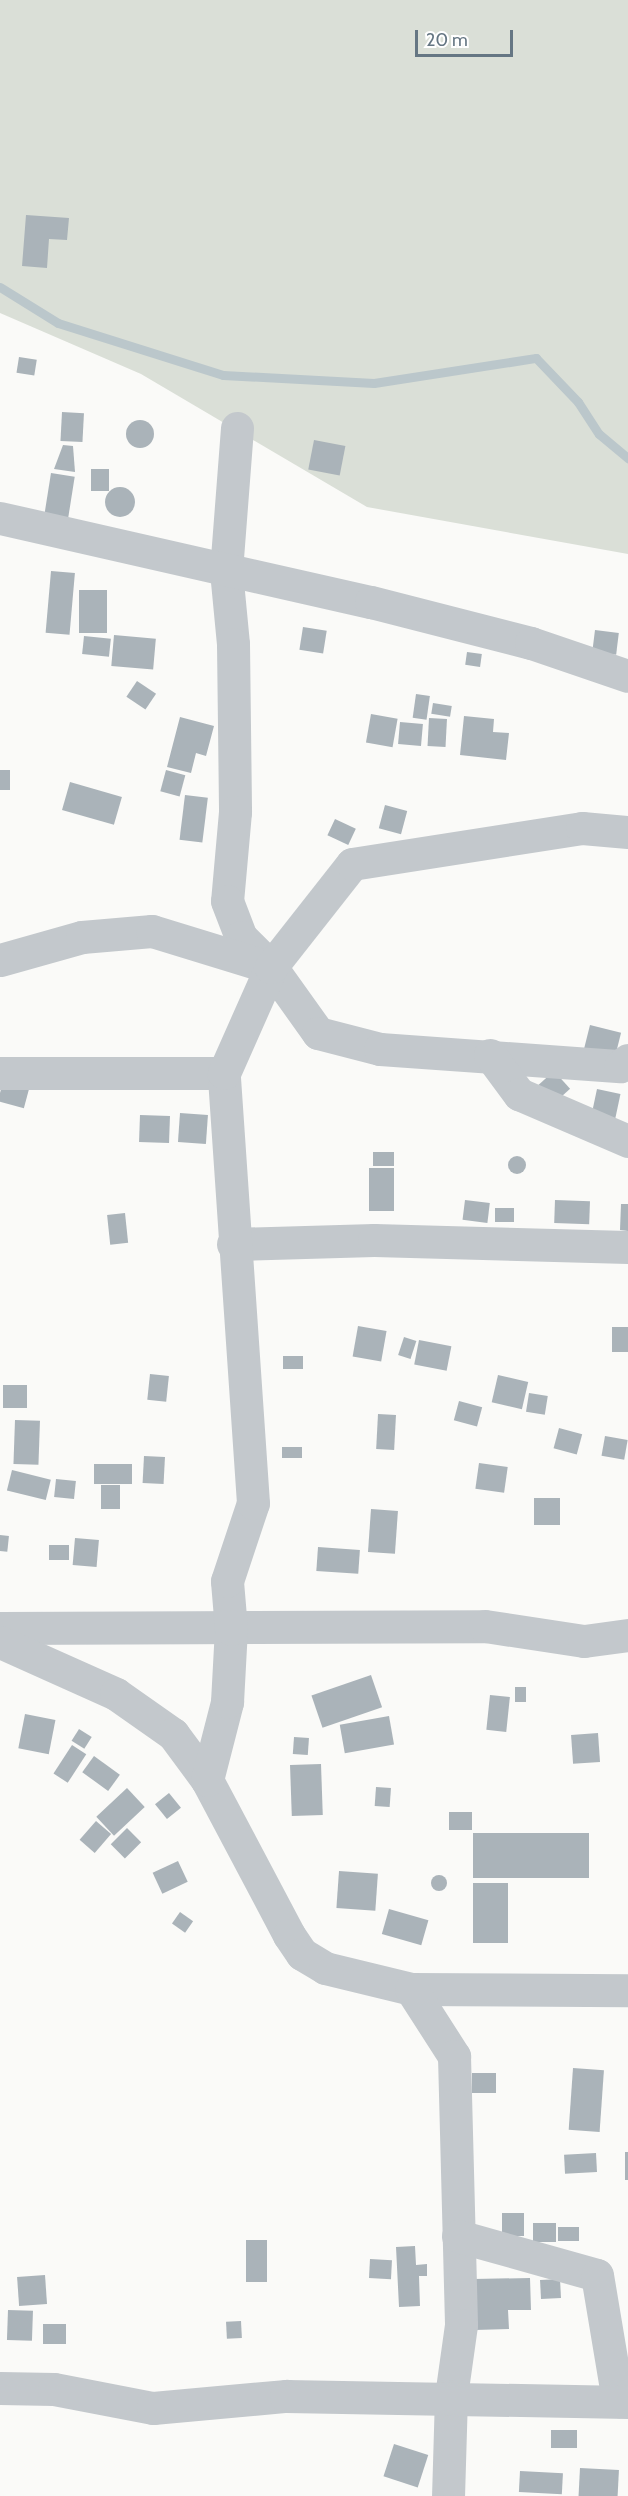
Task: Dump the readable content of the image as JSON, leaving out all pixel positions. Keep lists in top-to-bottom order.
{
  "scale_bar": "20 m"
}
